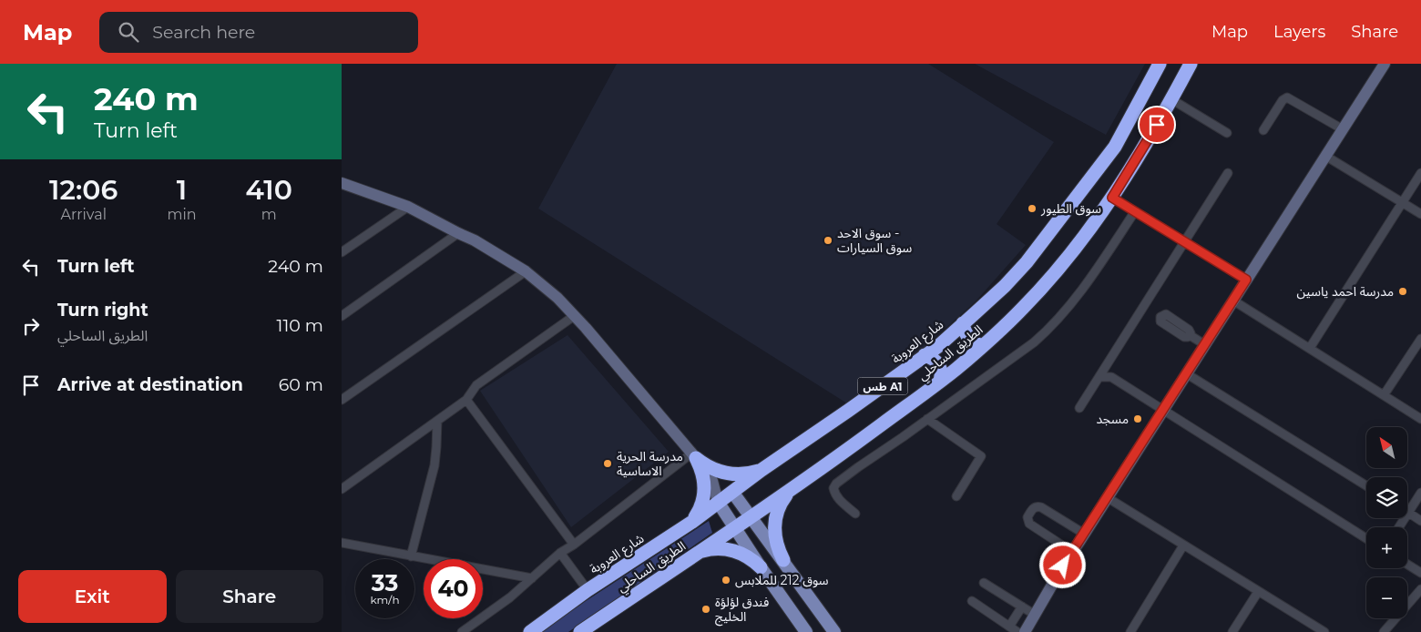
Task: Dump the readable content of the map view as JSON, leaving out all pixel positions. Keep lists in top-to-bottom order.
{
  "streets": {
    "highway": ["شارع العروبة", "الطريق الساحلي", "طس A1"]
  },
  "places": [
    "سوق الطيور",
    "سوق الاحد - سوق السيارات",
    "مدرسة احمد ياسين",
    "مسجد",
    "مدرسة الحرية الاساسية",
    "سوق 212 للملابس",
    "فندق لؤلؤة الخليج"
  ],
  "north": "top left",
  "page": {
    "header": "Map",
    "search": "Search here",
    "nav": ["Map", "Layers", "Share"],
    "turn": ["240 m", "Turn left"],
    "eta": [
      "12:06",
      "Arrival",
      "1",
      "min",
      "410",
      "m"
    ],
    "list": [
      {
        "name": "Turn left",
        "value": "240 m"
      },
      {
        "name": "Turn right",
        "note": "الطريق الساحلي",
        "value": "110 m"
      },
      {
        "name": "Arrive at destination",
        "value": "60 m"
      }
    ],
    "map_buttons": ["+", "−"],
    "speed": "33 km/h",
    "limit": "40",
    "buttons": ["Exit", "Share"]
  }
}
